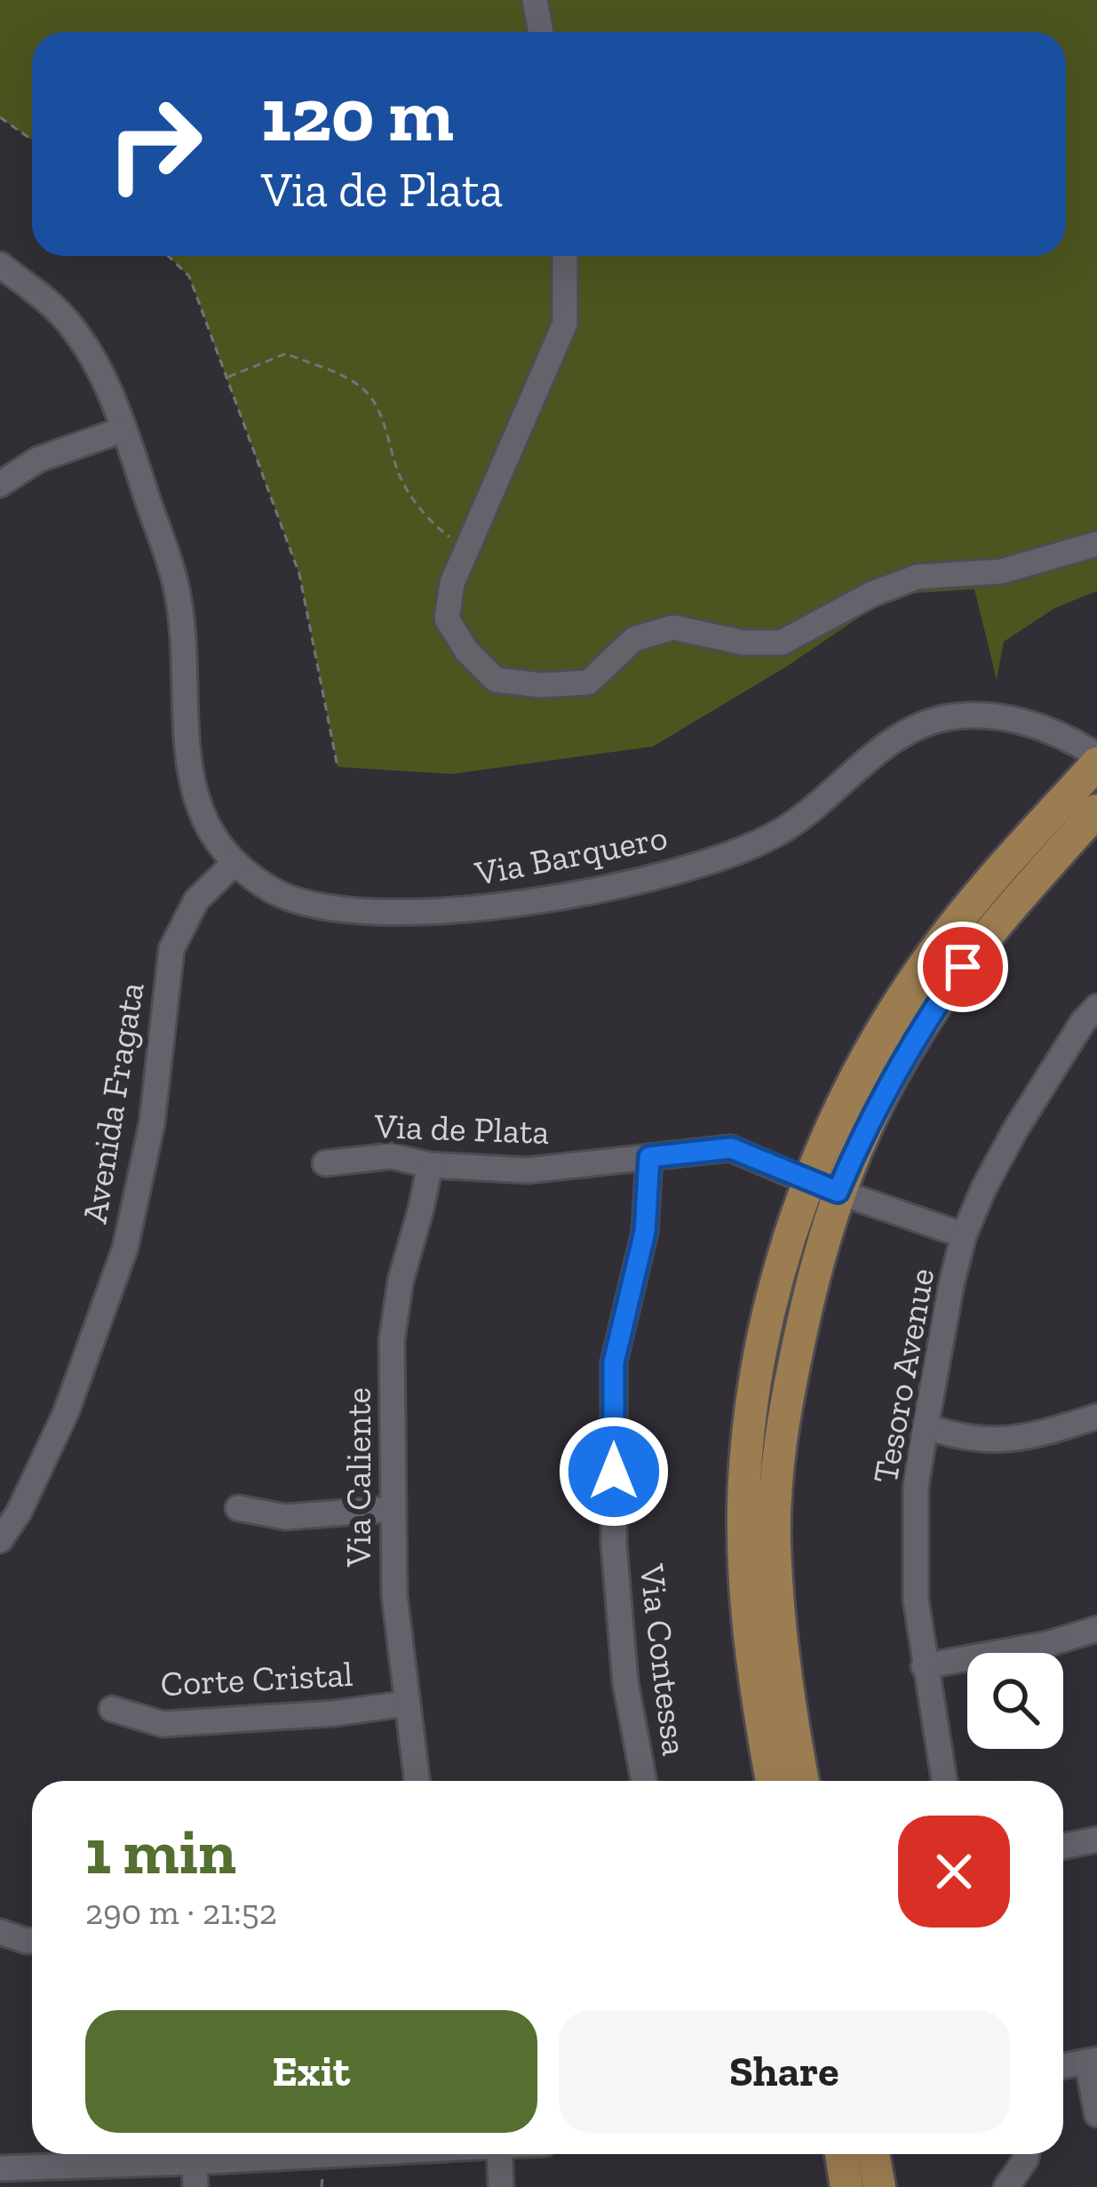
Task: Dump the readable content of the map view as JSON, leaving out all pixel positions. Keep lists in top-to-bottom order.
{
  "streets": {
    "street": [
      "Via Barquero",
      "Avenida Fragata",
      "Via de Plata",
      "Tesoro Avenue",
      "Via Caliente",
      "Via Contessa",
      "Corte Cristal"
    ]
  },
  "crossings": [
    ["Via Barquero", "Avenida Fragata"],
    ["Via de Plata", "Tesoro Avenue"],
    ["Via de Plata", "Via Caliente"],
    ["Via de Plata", "Via Contessa"],
    ["Via Caliente", "Corte Cristal"]
  ],
  "page": {
    "turn": ["120 m", "Via de Plata"],
    "heading": ["1 min", "290 m · 21:52"],
    "buttons": ["Exit", "Share"]
  }
}
